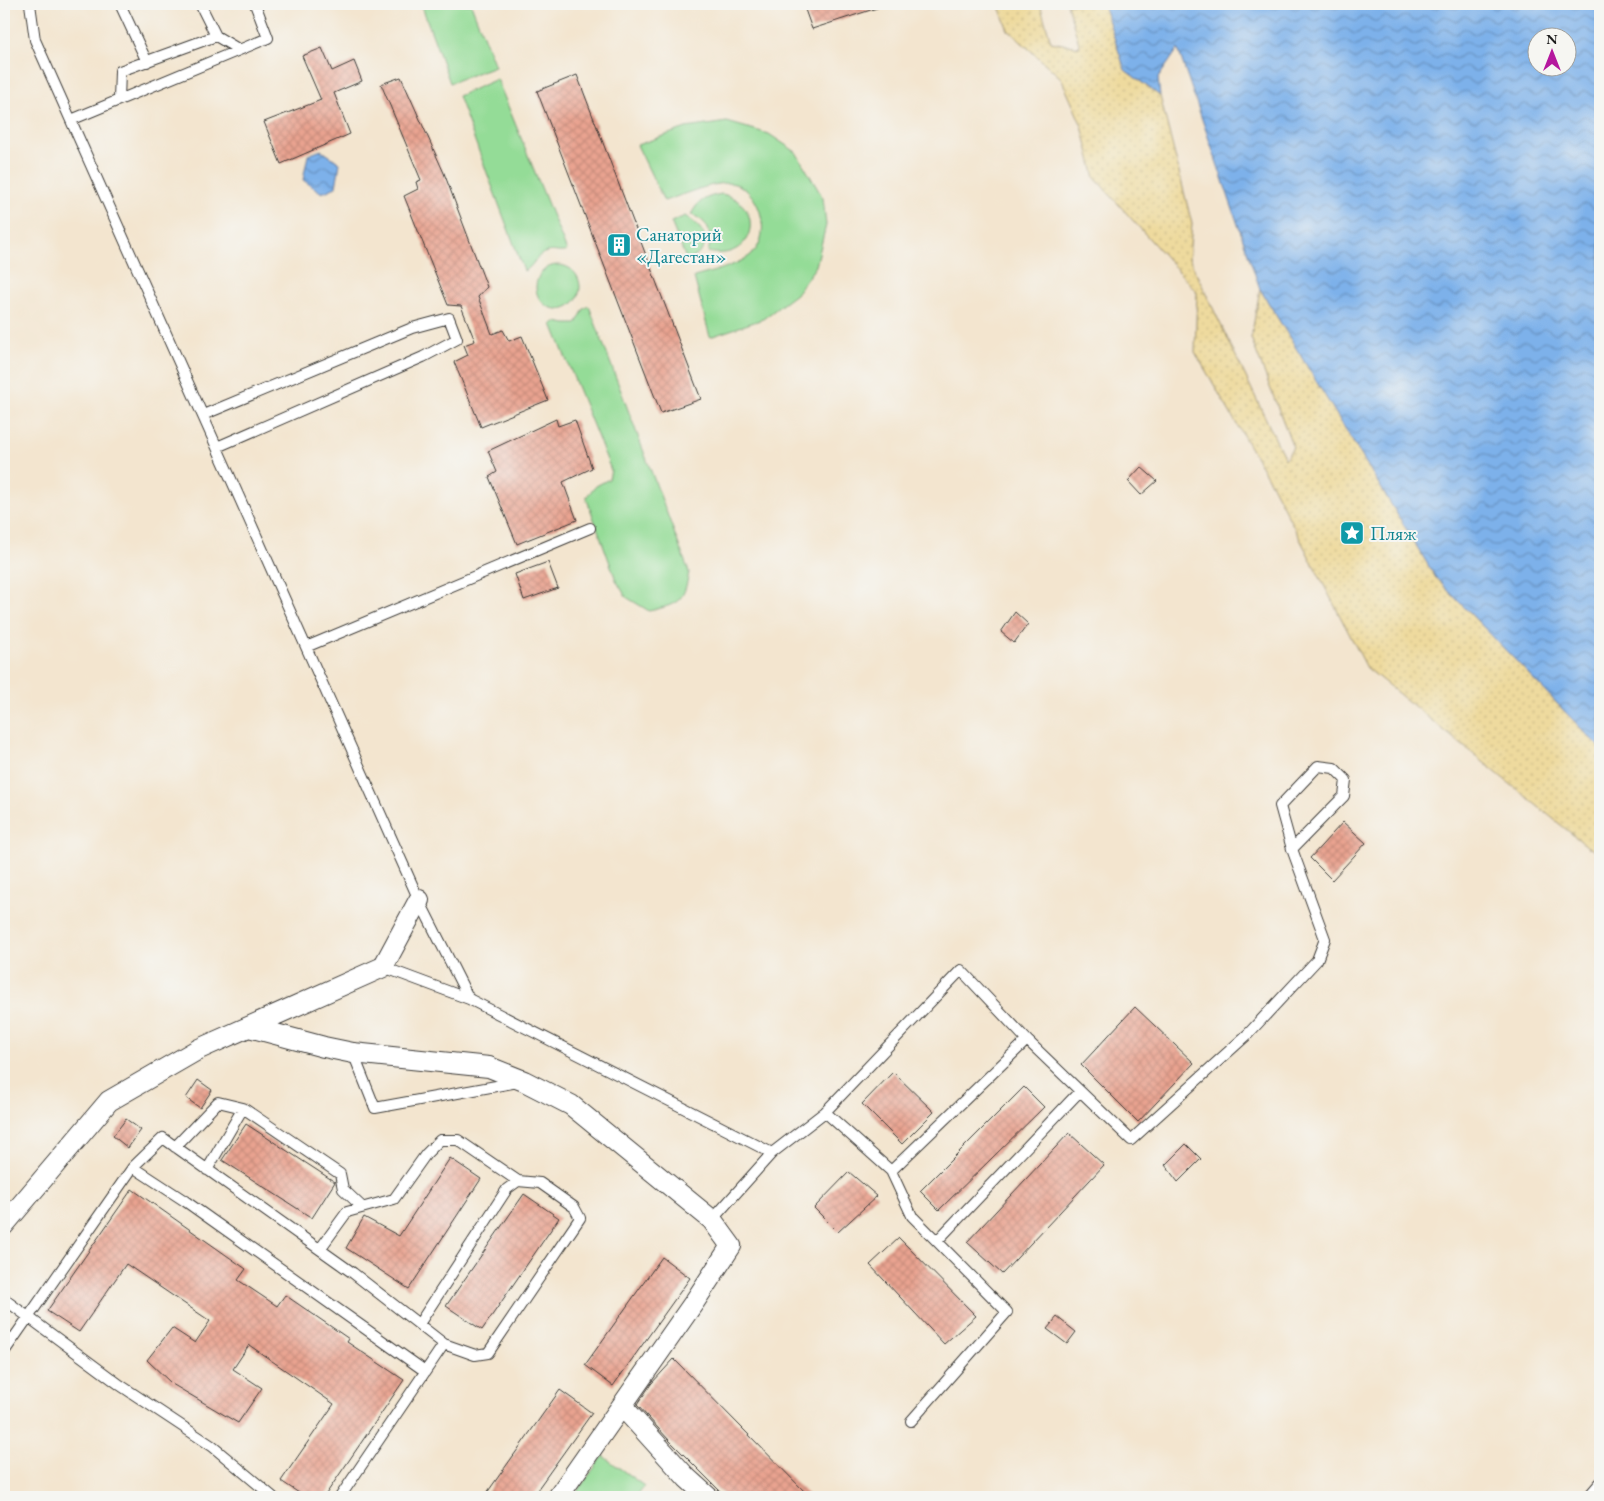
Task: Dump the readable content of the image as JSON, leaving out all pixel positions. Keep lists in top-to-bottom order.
{
  "places": {
    "building": ["Санаторий «Дагестан»"],
    "place": ["Пляж"]
  },
  "north": "top"
}
